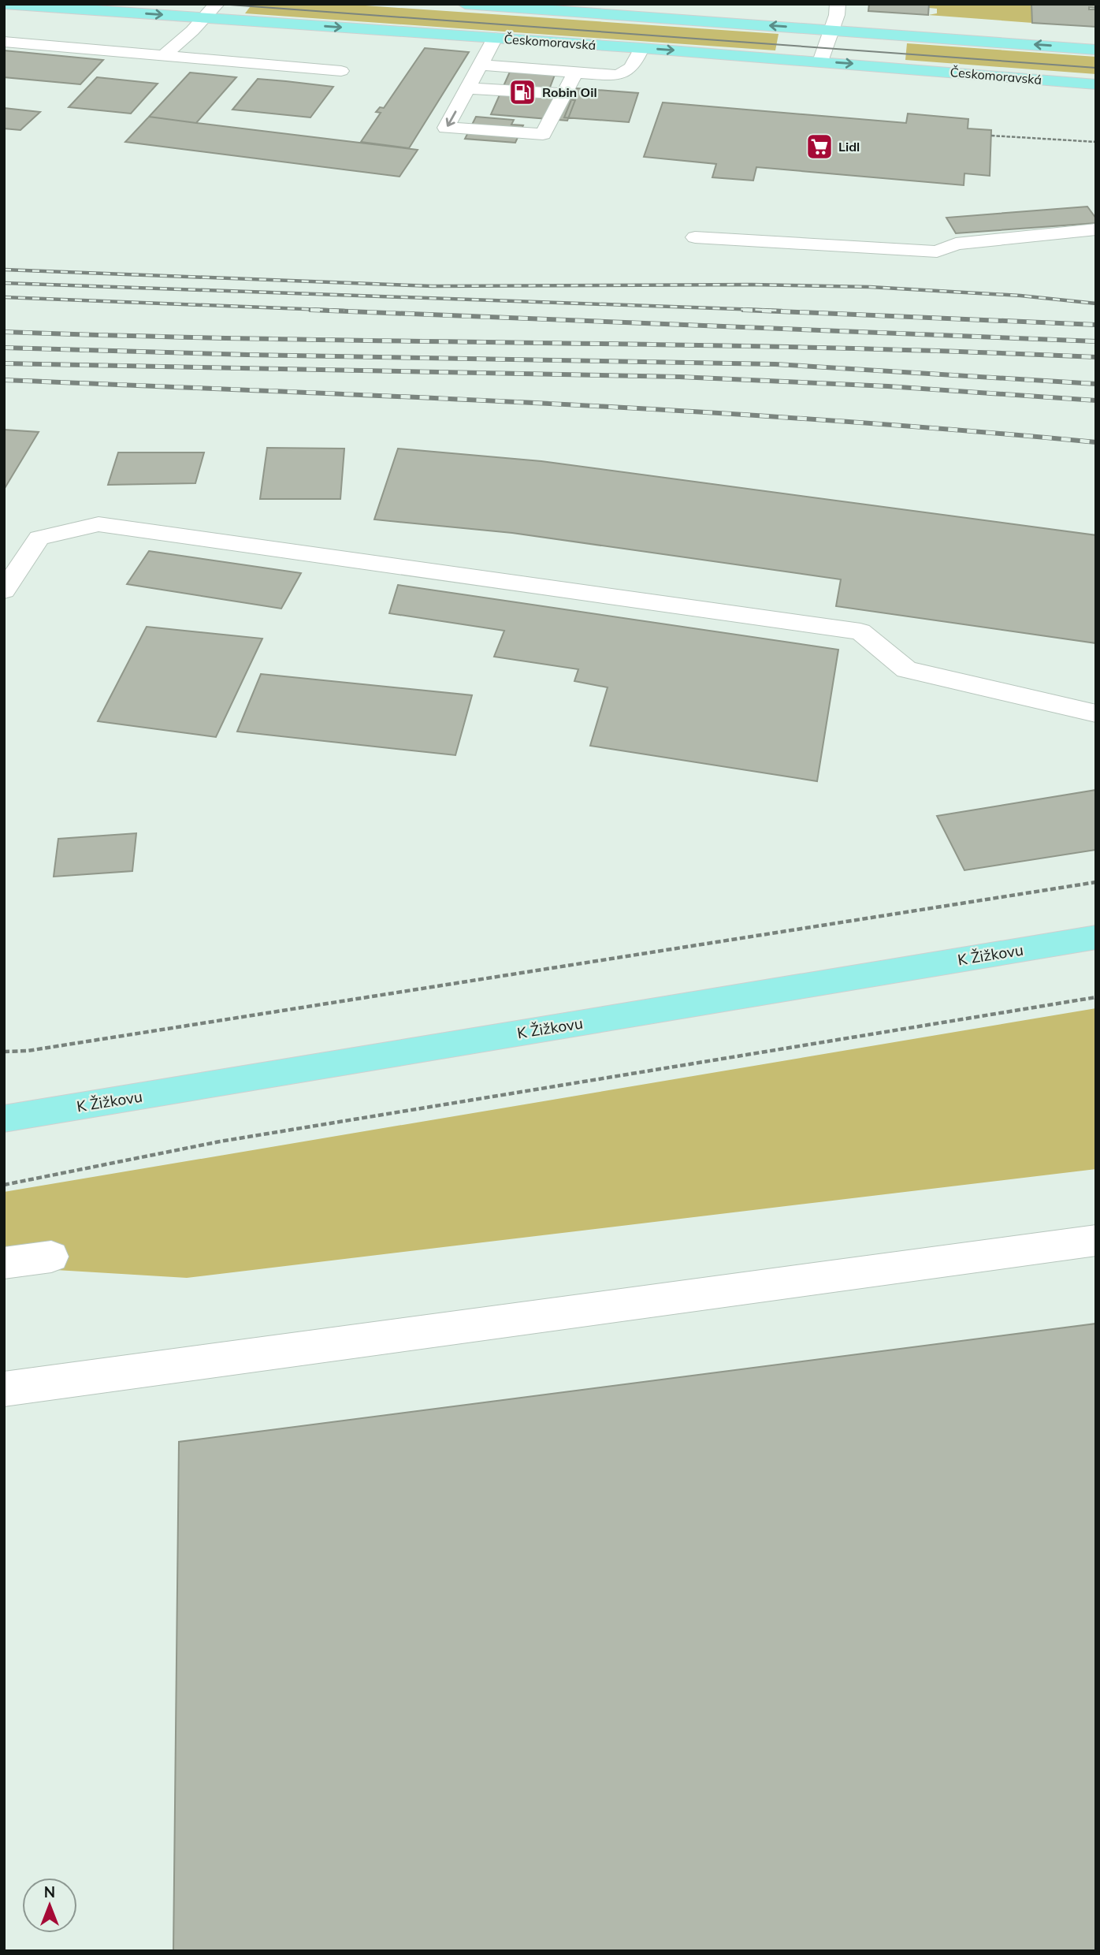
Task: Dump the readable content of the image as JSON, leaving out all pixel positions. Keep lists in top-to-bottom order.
{
  "streets": {
    "main road": ["Českomoravská", "K Žižkovu"]
  },
  "places": {
    "fuel station": ["Robin Oil"],
    "supermarket": ["Lidl"]
  },
  "north": "top"
}
